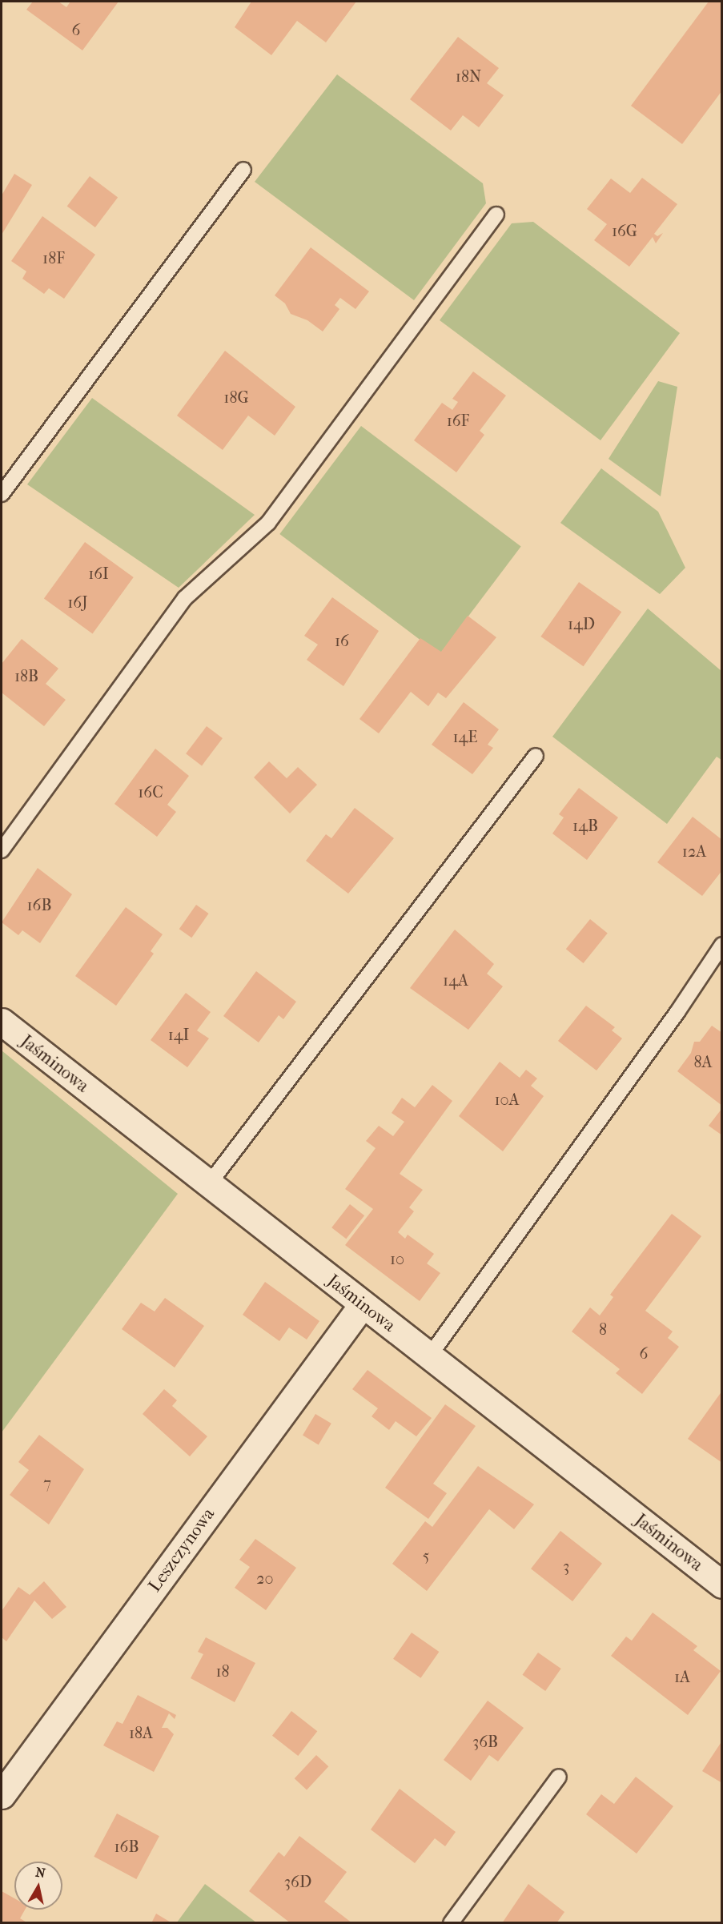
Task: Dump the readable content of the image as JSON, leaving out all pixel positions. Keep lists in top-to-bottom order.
{
  "streets": {
    "street": ["Jaśminowa", "Leszczynowa"]
  },
  "crossings": [
    ["Jaśminowa", "Leszczynowa"]
  ],
  "house_numbers": [
    "6",
    "18N",
    "16G",
    "18F",
    "18G",
    "16F",
    "16I",
    "16J",
    "14D",
    "16",
    "18B",
    "14E",
    "16C",
    "14B",
    "12A",
    "16B",
    "14A",
    "14I",
    "8A",
    "10A",
    "10",
    "8",
    "6",
    "7",
    "5",
    "3",
    "20",
    "18",
    "1A",
    "18A",
    "36B",
    "16B",
    "36D"
  ],
  "north": "top"
}
